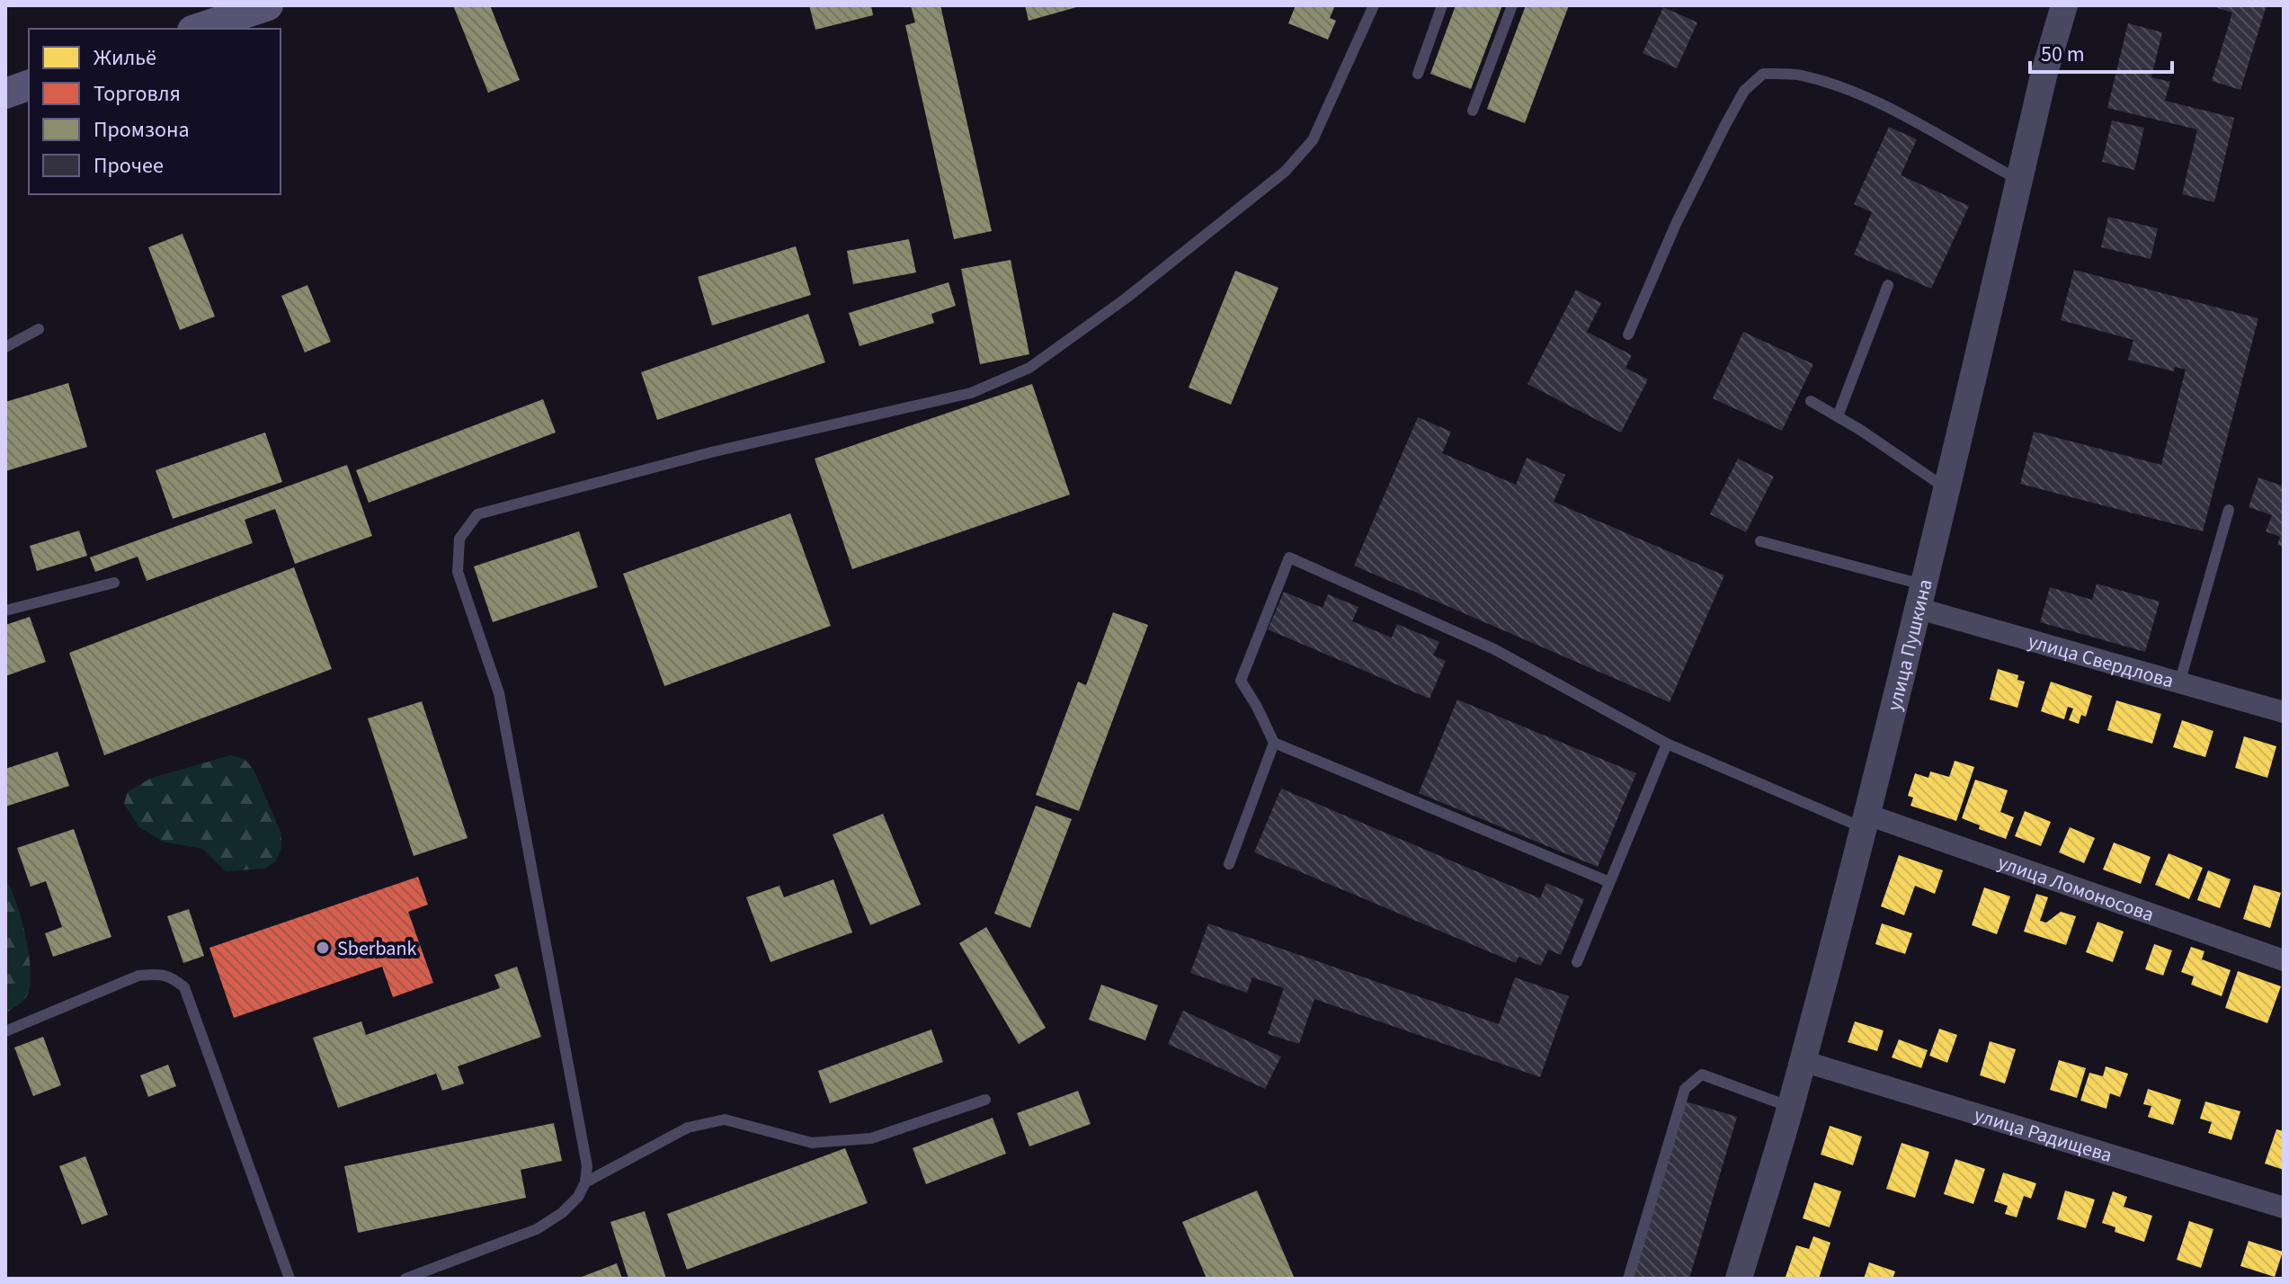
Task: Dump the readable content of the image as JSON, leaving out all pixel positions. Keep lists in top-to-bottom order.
{
  "streets": {
    "street": [
      "улица Пушкина",
      "улица Свердлова",
      "улица Ломоносова",
      "улица Радищева"
    ]
  },
  "crossings": [
    ["улица Пушкина", "улица Свердлова"],
    ["улица Пушкина", "улица Ломоносова"],
    ["улица Пушкина", "улица Радищева"]
  ],
  "places": ["Sberbank"],
  "legend": [
    "Жильё",
    "Торговля",
    "Промзона",
    "Прочее"
  ],
  "scale_bar": "50 m"
}
